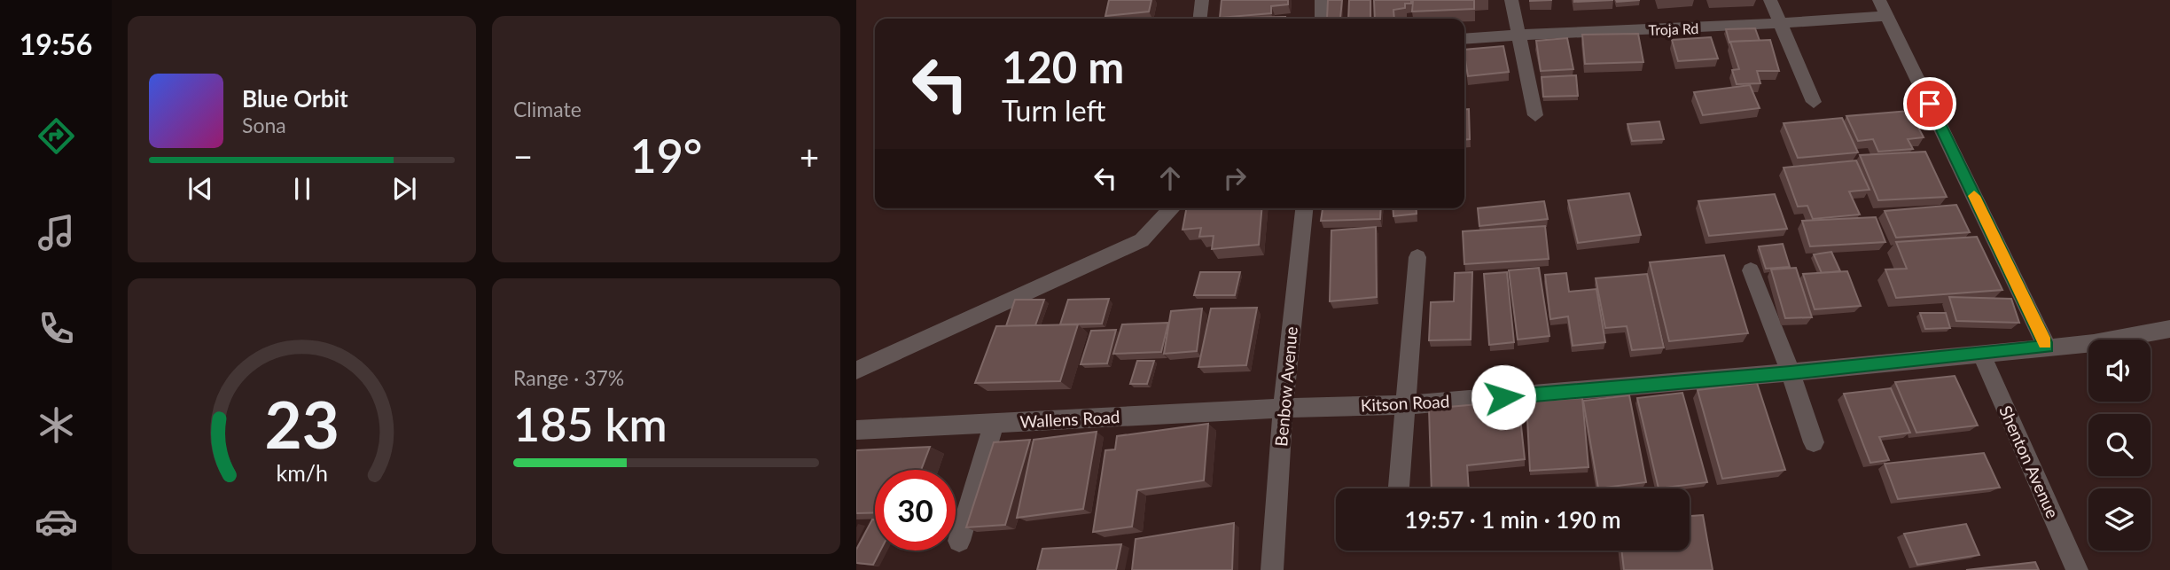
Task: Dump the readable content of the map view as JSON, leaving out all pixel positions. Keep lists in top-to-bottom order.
{
  "streets": {
    "street": [
      "Troja Rd",
      "Benbow Avenue",
      "Kitson Road",
      "Wallens Road",
      "Shenton Avenue"
    ]
  },
  "crossings": [
    ["Benbow Avenue", "Kitson Road"],
    ["Benbow Avenue", "Wallens Road"],
    ["Kitson Road", "Wallens Road"],
    ["Kitson Road", "Shenton Avenue"]
  ],
  "page": {
    "tabs": "19:56",
    "tile": [
      "Climate",
      ["Range · 37%", "185 km"]
    ],
    "turn": ["120 m", "Turn left"],
    "song": ["Blue Orbit", "Sona"],
    "heat": ["−", "19°", "+"],
    "limit": "30",
    "trip": "19:57 · 1 min · 190 m",
    "gauge": ["23", "km/h"]
  }
}
